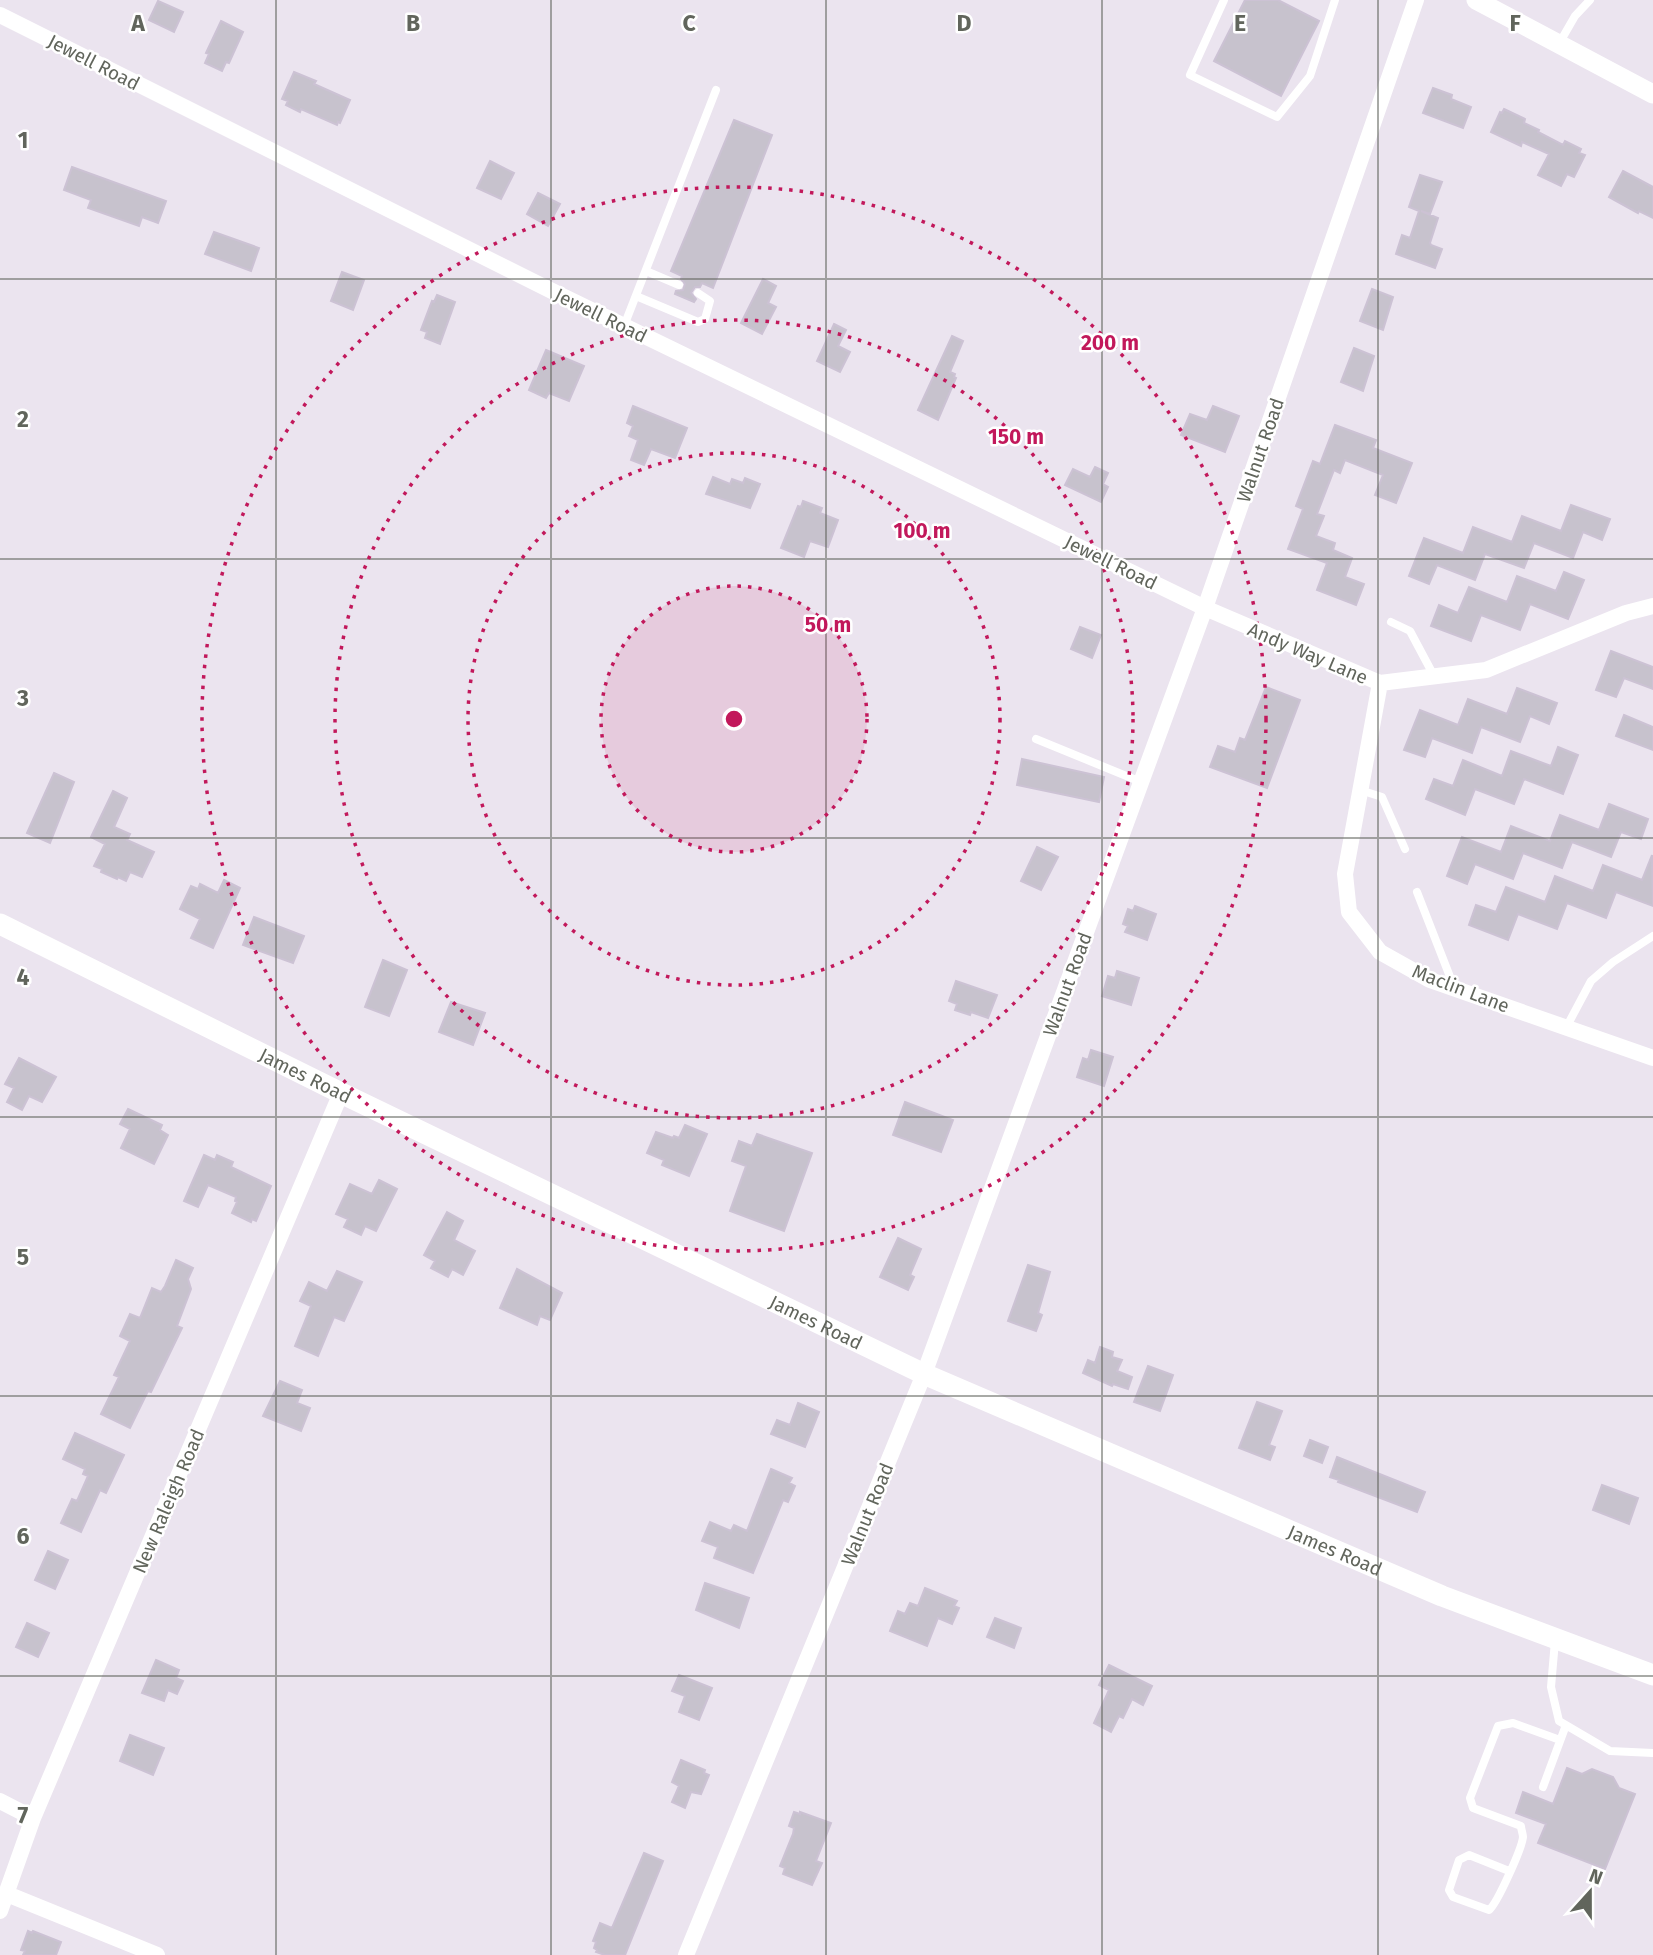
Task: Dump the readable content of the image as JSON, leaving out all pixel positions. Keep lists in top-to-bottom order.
{
  "streets": {
    "main road": ["James Road"],
    "street": [
      "Jewell Road",
      "Walnut Road",
      "Andy Way Lane",
      "Maclin Lane",
      "New Raleigh Road"
    ]
  },
  "crossings": [
    ["Jewell Road", "Walnut Road"],
    ["Jewell Road", "Andy Way Lane"],
    ["Walnut Road", "Andy Way Lane"],
    ["Walnut Road", "James Road"],
    ["Andy Way Lane", "Maclin Lane"],
    ["James Road", "New Raleigh Road"]
  ],
  "north": "top",
  "grid": {
    "columns": [
      "A",
      "B",
      "C",
      "D",
      "E",
      "F"
    ],
    "rows": [
      "1",
      "2",
      "3",
      "4",
      "5",
      "6",
      "7"
    ]
  },
  "rings": [
    "200 m",
    "150 m",
    "100 m",
    "50 m"
  ]
}
